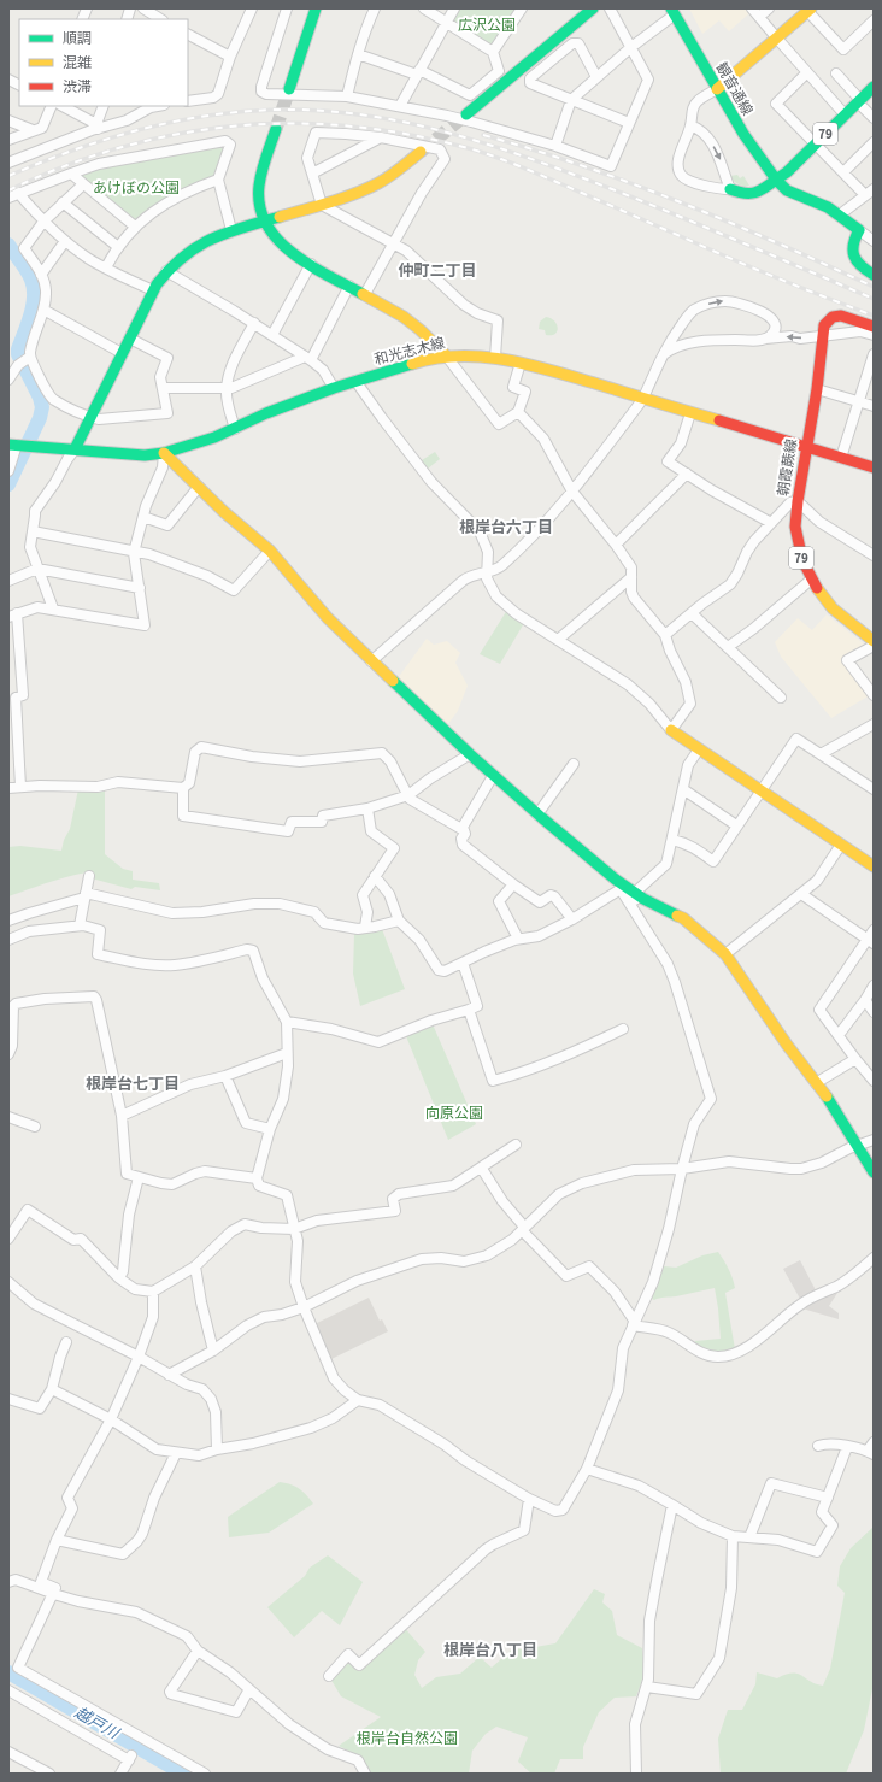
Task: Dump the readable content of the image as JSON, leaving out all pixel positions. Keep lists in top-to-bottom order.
{
  "streets": {
    "street": [
      "観音通線",
      "79",
      "和光志木線",
      "朝霞蕨線"
    ]
  },
  "crossings": [
    ["観音通線", "79"],
    ["和光志木線", "朝霞蕨線"]
  ],
  "districts": [
    "仲町二丁目",
    "根岸台六丁目",
    "根岸台七丁目",
    "根岸台八丁目"
  ],
  "water": ["越戸川"],
  "parks": [
    "広沢公園",
    "あけぼの公園",
    "向原公園",
    "根岸台自然公園"
  ],
  "legend": ["順調", "混雑", "渋滞"]
}
